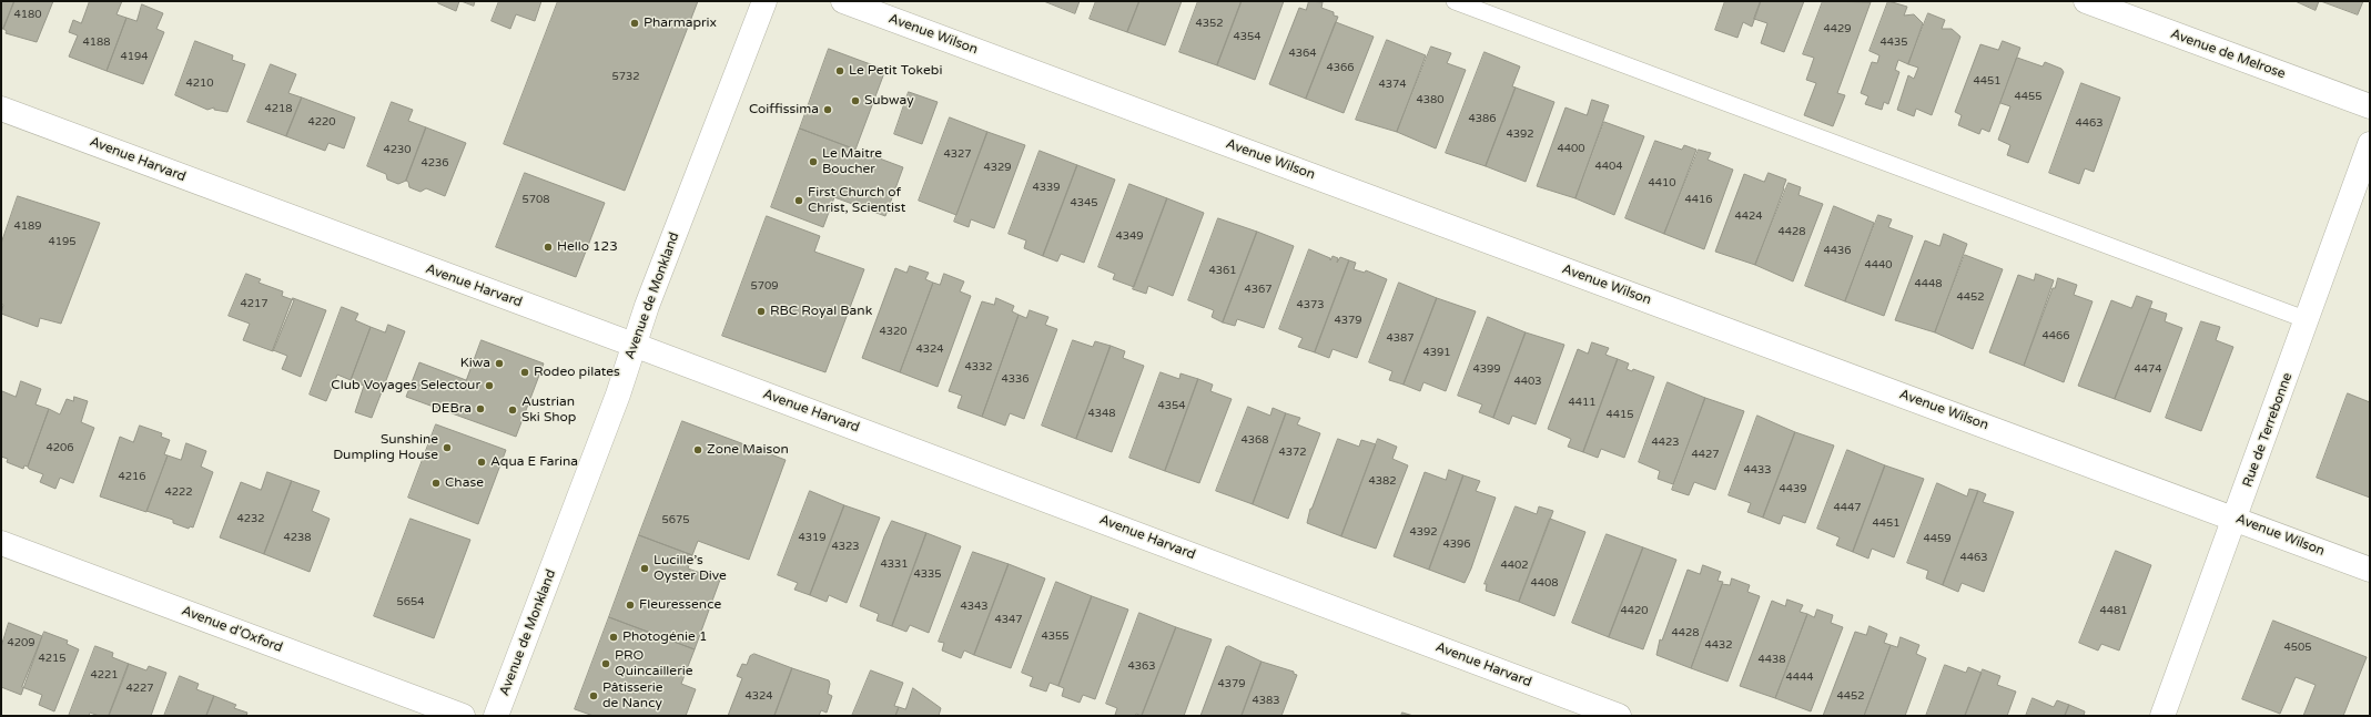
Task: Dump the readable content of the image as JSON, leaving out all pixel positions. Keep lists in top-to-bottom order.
{
  "streets": {
    "street": [
      "Avenue Wilson",
      "Avenue de Melrose",
      "Avenue Harvard",
      "Avenue de Monkland",
      "Rue de Terrebonne",
      "Avenue d'Oxford"
    ]
  },
  "crossings": [
    ["Avenue Wilson", "Rue de Terrebonne"],
    ["Avenue Harvard", "Avenue de Monkland"]
  ],
  "places": [
    "Pharmaprix",
    "Le Petit Tokebi",
    "Subway",
    "Coiffissima",
    "Le Maitre Boucher",
    "First Church of Christ, Scientist",
    "Hello 123",
    "RBC Royal Bank",
    "Kiwa",
    "Rodeo pilates",
    "Club Voyages Selectour",
    "DEBra",
    "Austrian Ski Shop",
    "Sunshine Dumpling House",
    "Zone Maison",
    "Aqua E Farina",
    "Chase",
    "Lucille’s Oyster Dive",
    "Fleuressence",
    "Photogénie 1",
    "PRO Quincaillerie",
    "Pâtisserie de Nancy"
  ],
  "house_numbers": [
    "4180",
    "4352",
    "4429",
    "4354",
    "4188",
    "4435",
    "4364",
    "4194",
    "4366",
    "5732",
    "4451",
    "4210",
    "4374",
    "4455",
    "4380",
    "4218",
    "4386",
    "4220",
    "4463",
    "4392",
    "4400",
    "4230",
    "4327",
    "4236",
    "4404",
    "4329",
    "4410",
    "4339",
    "5708",
    "4416",
    "4345",
    "4424",
    "4189",
    "4428",
    "4349",
    "4195",
    "4436",
    "4440",
    "4361",
    "4448",
    "5709",
    "4367",
    "4452",
    "4217",
    "4373",
    "4379",
    "4320",
    "4466",
    "4387",
    "4324",
    "4391",
    "4332",
    "4399",
    "4474",
    "4336",
    "4403",
    "4411",
    "4354",
    "4348",
    "4415",
    "4368",
    "4423",
    "4206",
    "4372",
    "4427",
    "4433",
    "4216",
    "4382",
    "4439",
    "4222",
    "4447",
    "4232",
    "5675",
    "4451",
    "4392",
    "4238",
    "4319",
    "4459",
    "4396",
    "4323",
    "4463",
    "4331",
    "4402",
    "4335",
    "4408",
    "5654",
    "4343",
    "4420",
    "4481",
    "4347",
    "4428",
    "4355",
    "4209",
    "4432",
    "4505",
    "4215",
    "4438",
    "4363",
    "4221",
    "4444",
    "4379",
    "4227",
    "4324",
    "4452",
    "4383"
  ]
}
